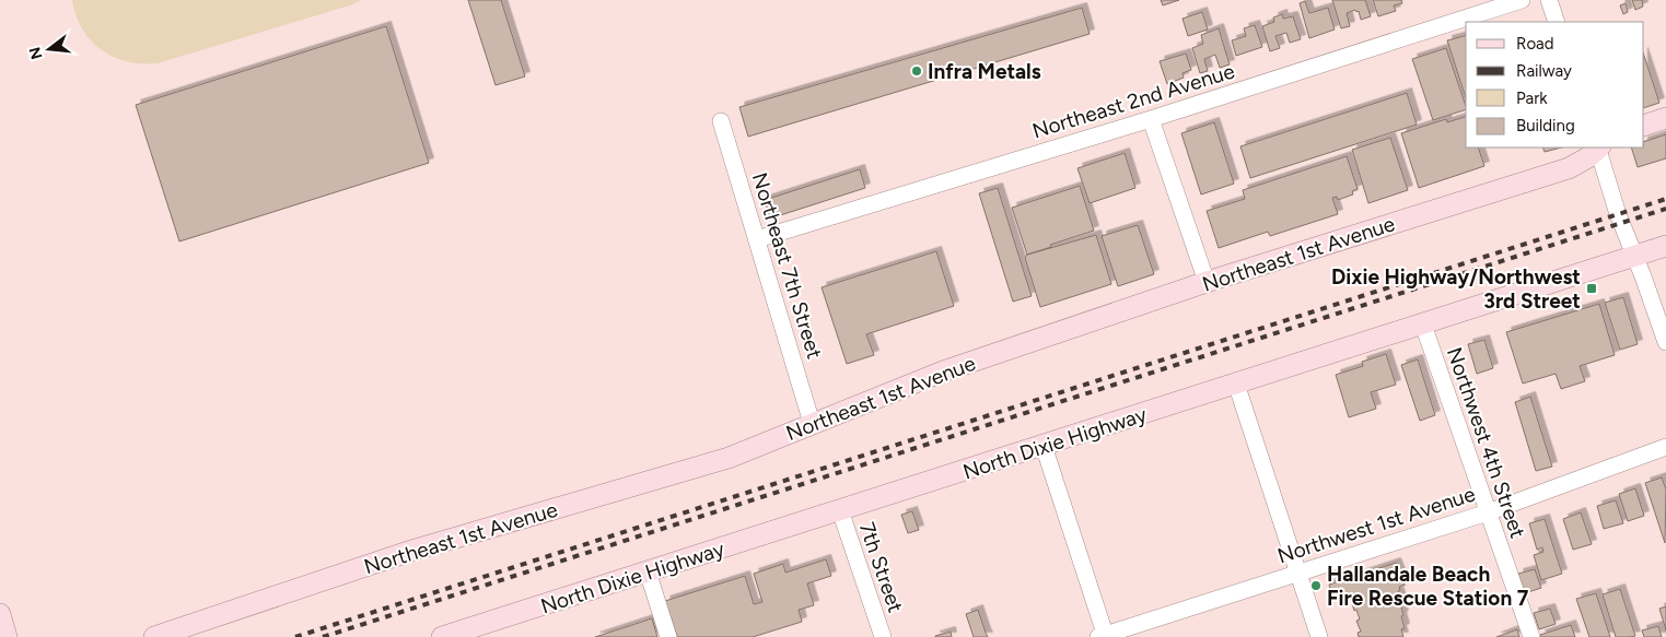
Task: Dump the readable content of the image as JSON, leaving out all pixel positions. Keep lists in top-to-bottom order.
{
  "streets": {
    "main road": ["Northeast 1st Avenue", "North Dixie Highway"],
    "street": [
      "Northeast 2nd Avenue",
      "Northeast 7th Street",
      "Northwest 4th Street",
      "Northwest 1st Avenue",
      "7th Street"
    ]
  },
  "crossings": [
    ["Northeast 2nd Avenue", "Northeast 7th Street"],
    ["Northeast 1st Avenue", "Northeast 7th Street"],
    ["North Dixie Highway", "Northwest 4th Street"],
    ["North Dixie Highway", "7th Street"],
    ["Northwest 4th Street", "Northwest 1st Avenue"]
  ],
  "places": {
    "other": ["Infra Metals", "Hallandale Beach Fire Rescue Station 7"],
    "transit": ["Dixie Highway/Northwest 3rd Street"]
  },
  "legend": [
    "Road",
    "Railway",
    "Park",
    "Building"
  ],
  "north": "left"
}
